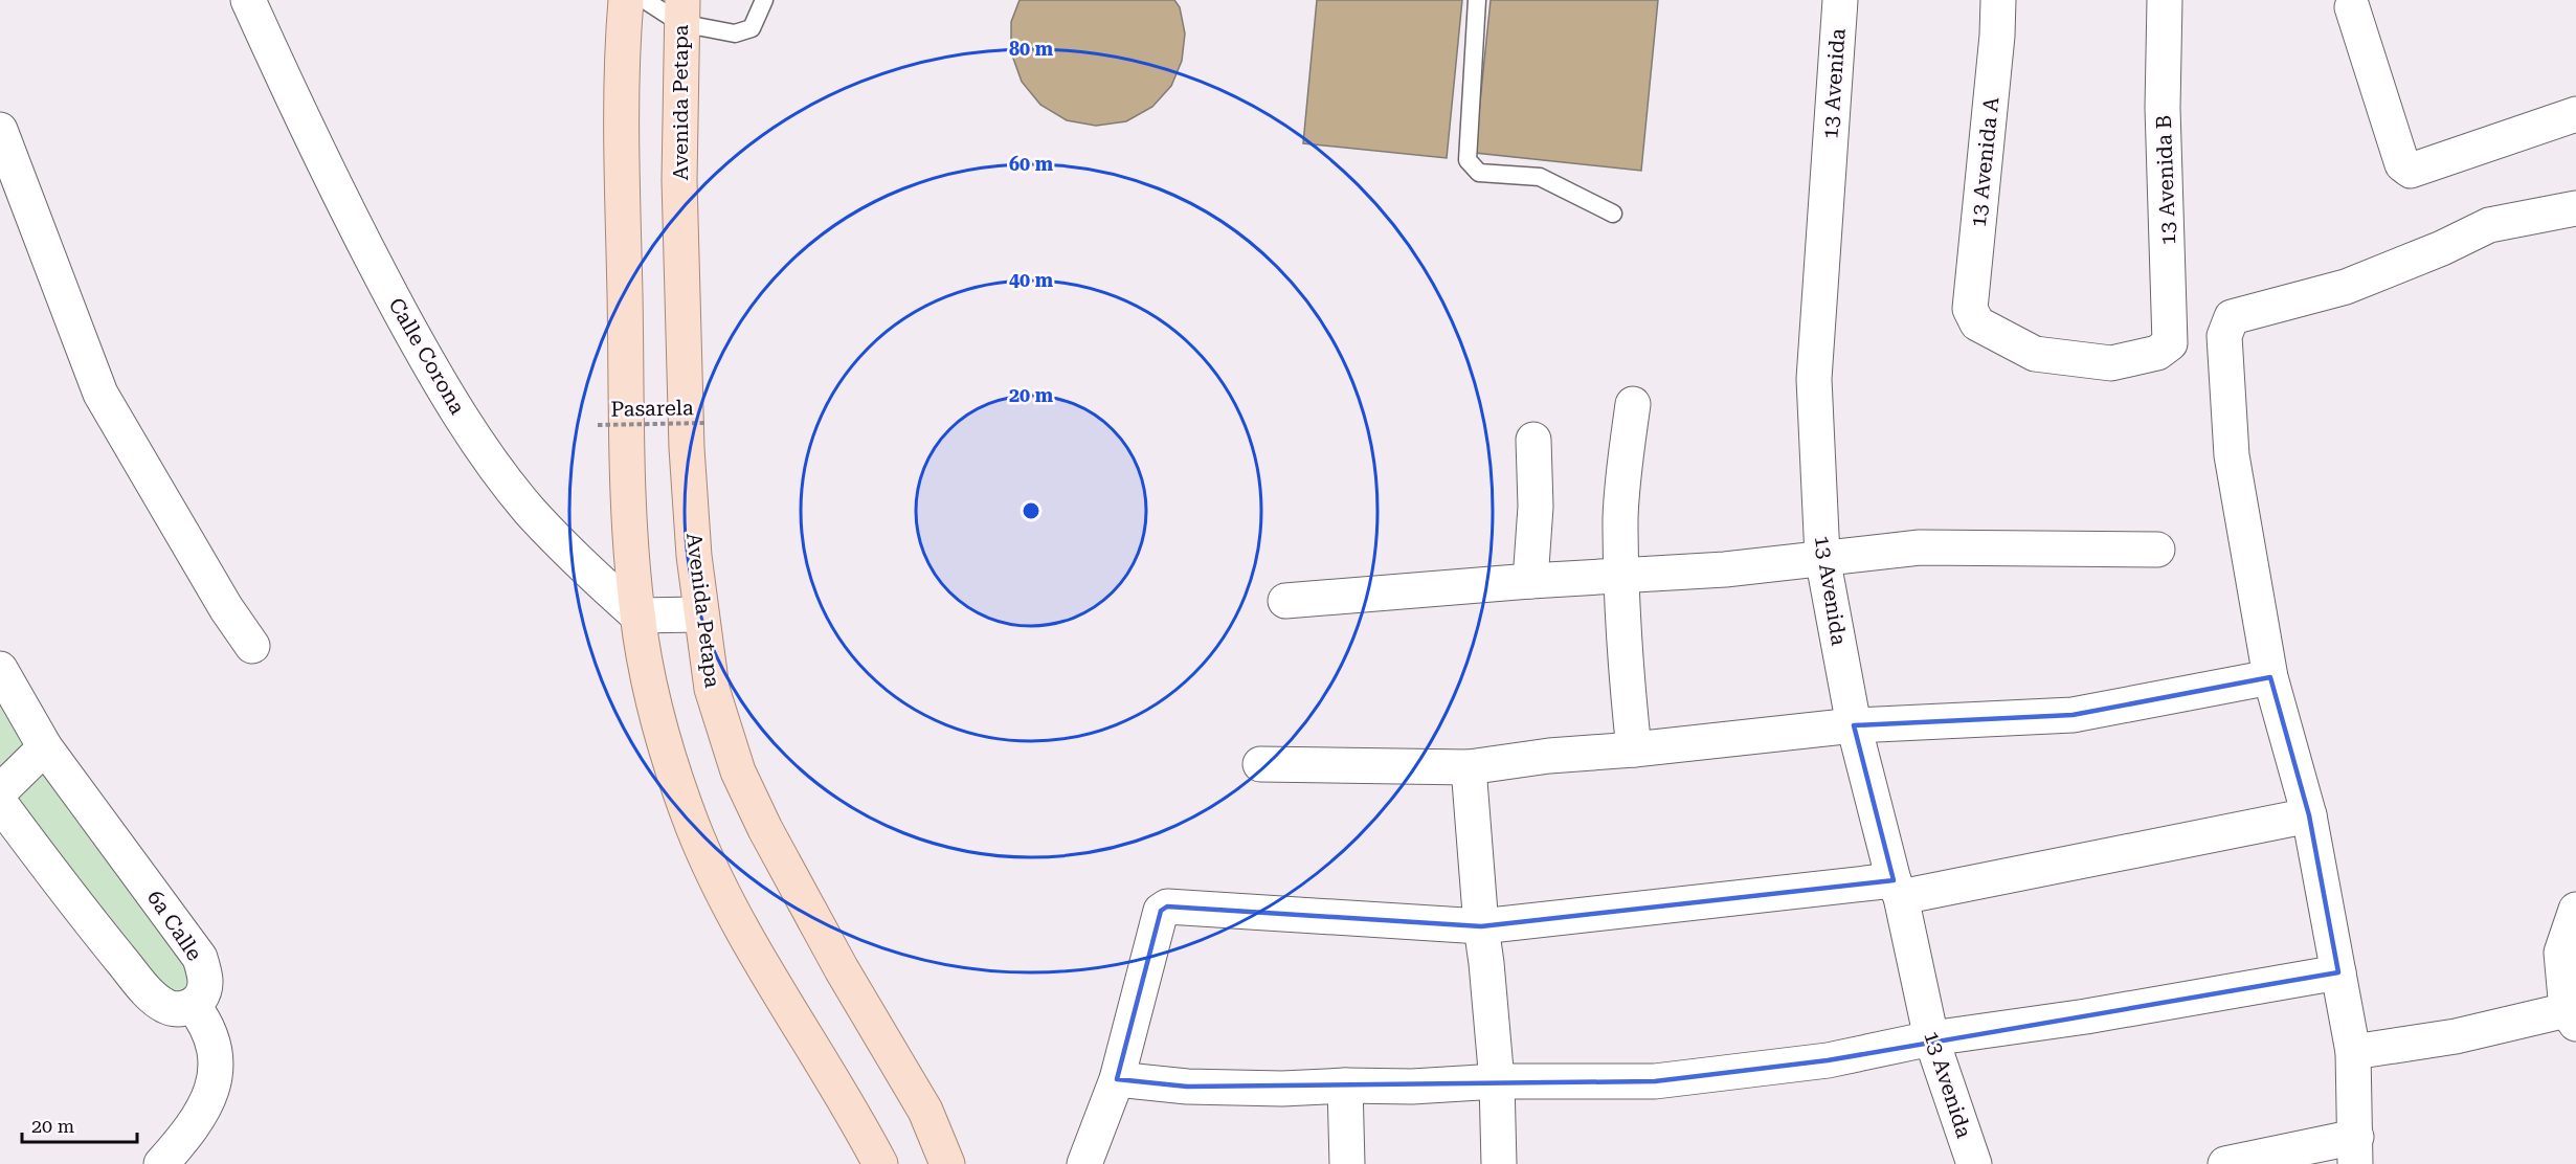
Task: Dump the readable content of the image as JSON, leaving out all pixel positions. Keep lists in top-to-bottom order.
{
  "streets": {
    "main road": ["Avenida Petapa"],
    "street": [
      "13 Avenida",
      "13 Avenida A",
      "13 Avenida B",
      "Calle Corona",
      "6a Calle"
    ],
    "path": ["Pasarela"]
  },
  "crossings": [
    ["13 Avenida A", "13 Avenida B"]
  ],
  "scale_bar": "20 m",
  "rings": [
    "80 m",
    "60 m",
    "40 m",
    "20 m"
  ]
}
